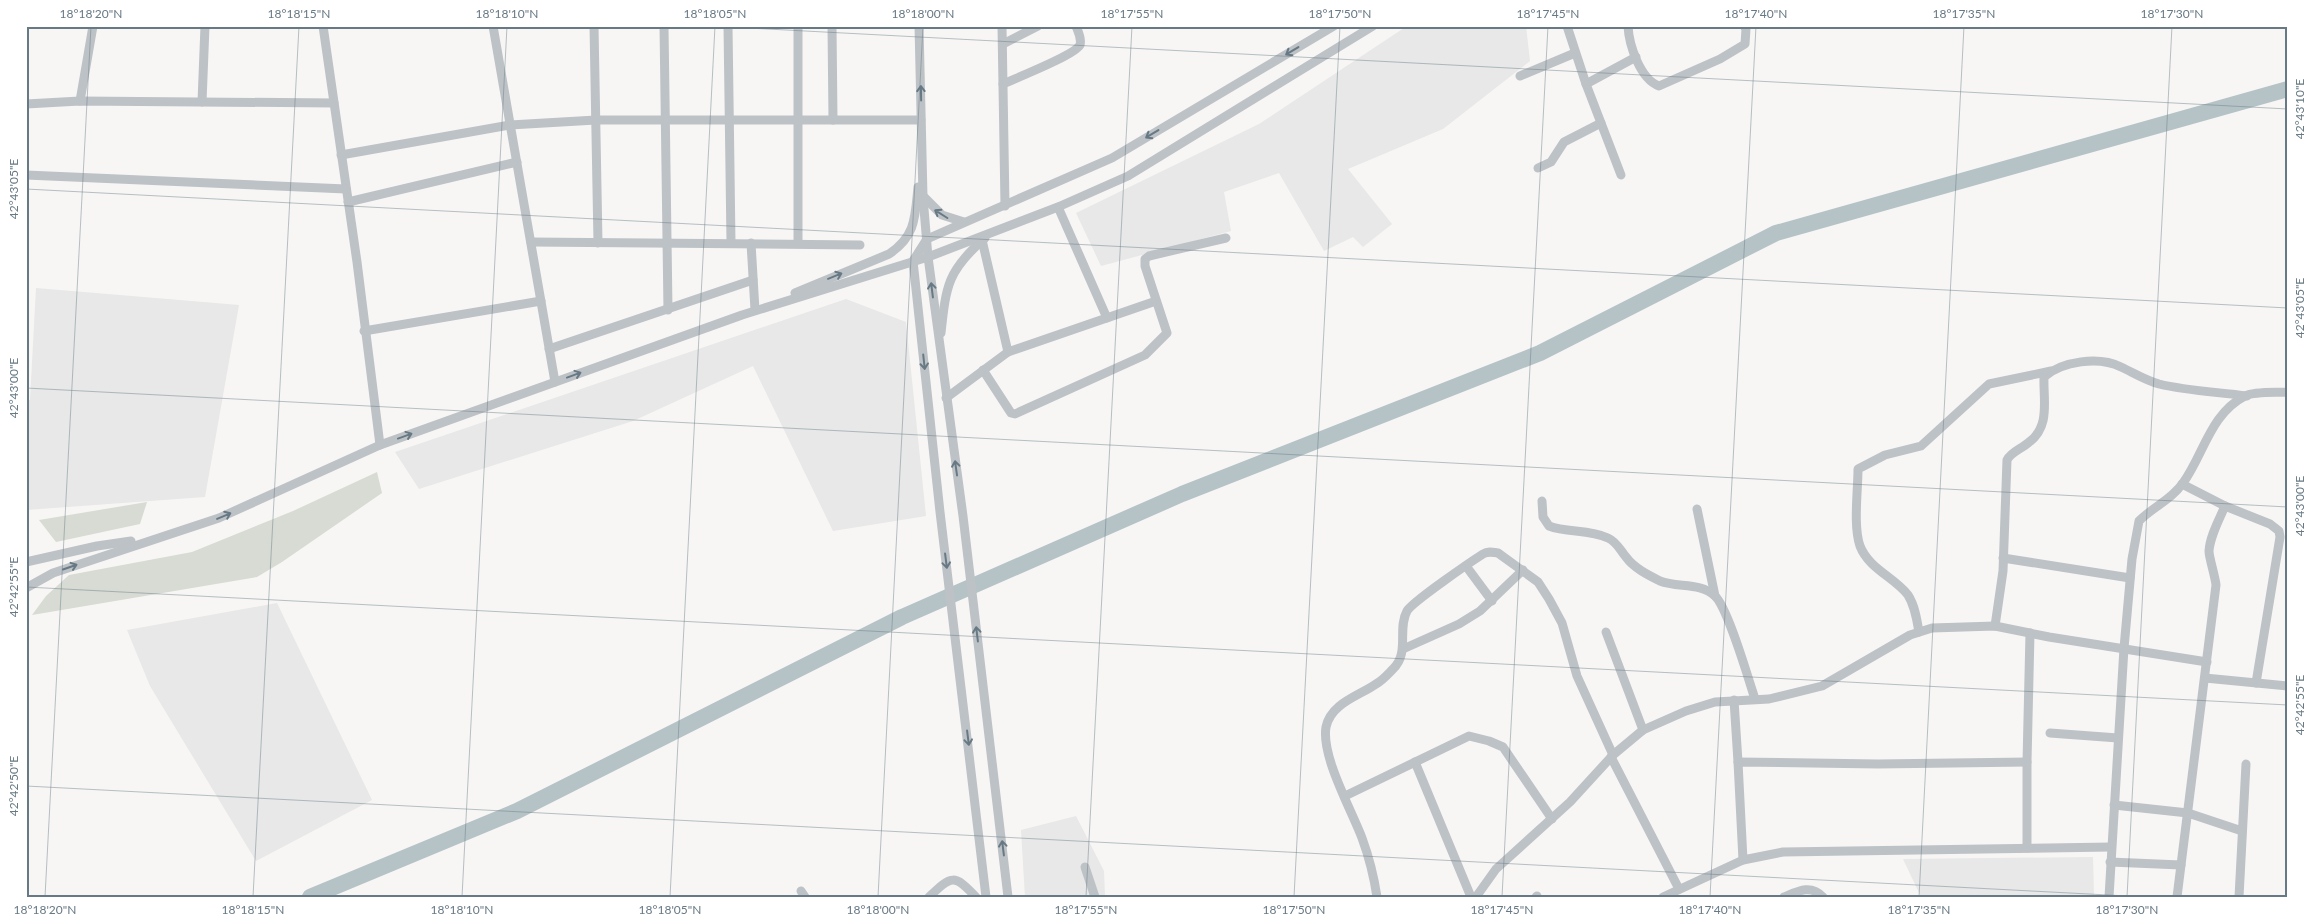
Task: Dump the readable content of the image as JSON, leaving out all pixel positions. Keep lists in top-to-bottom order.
{
  "coordinates": [
    "18°18'20\"N",
    "18°18'15\"N",
    "18°18'10\"N",
    "18°18'05\"N",
    "18°18'00\"N",
    "18°17'55\"N",
    "18°17'50\"N",
    "18°17'45\"N",
    "18°17'40\"N",
    "18°17'35\"N",
    "18°17'30\"N",
    "42°43'10\"E",
    "42°43'05\"E",
    "42°43'00\"E",
    "42°42'55\"E",
    "42°42'50\"E"
  ]
}
